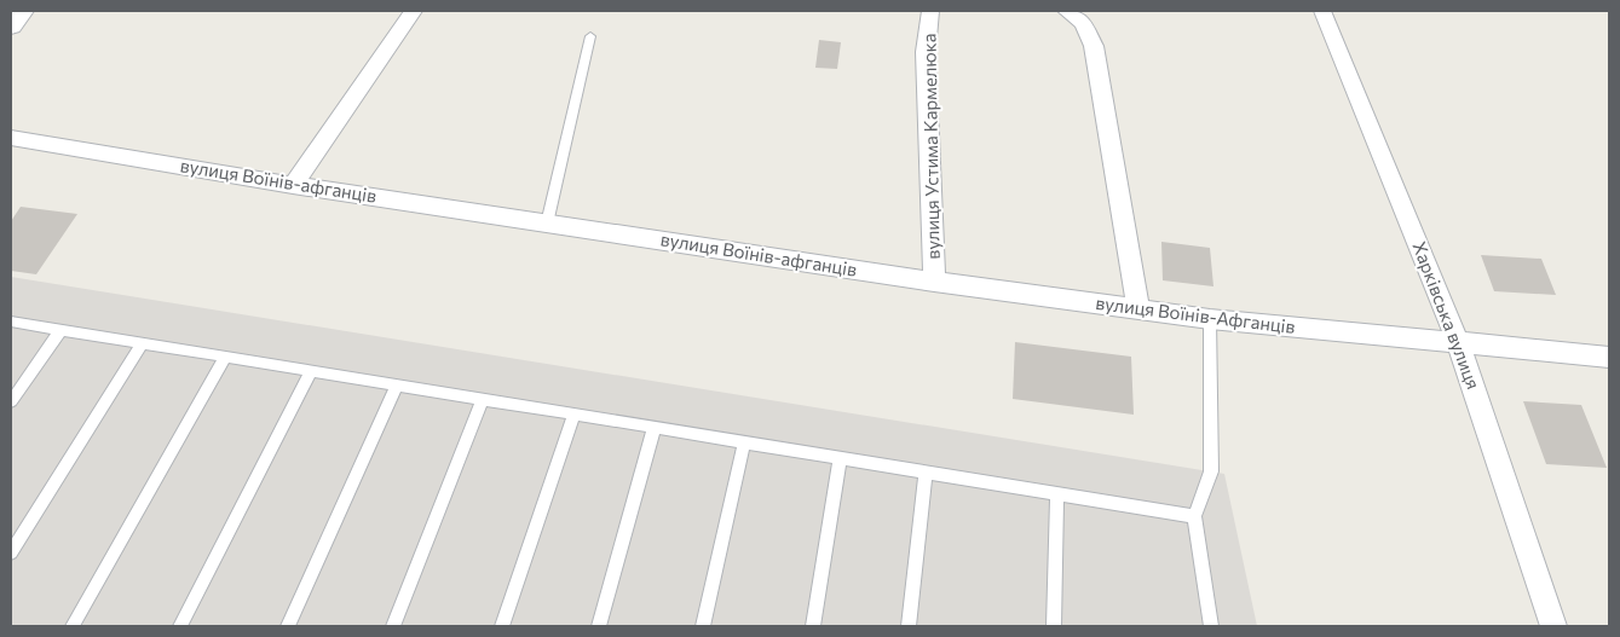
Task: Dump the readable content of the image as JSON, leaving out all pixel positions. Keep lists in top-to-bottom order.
{
  "streets": {
    "street": [
      "вулиця Устима Кармелюка",
      "вулиця Воїнів-афганців",
      "вулиця Воїнів-Афганців",
      "Харківська вулиця"
    ]
  },
  "crossings": [
    ["вулиця Устима Кармелюка", "вулиця Воїнів-афганців"],
    ["вулиця Устима Кармелюка", "вулиця Воїнів-Афганців"],
    ["вулиця Воїнів-афганців", "вулиця Воїнів-Афганців"],
    ["вулиця Воїнів-Афганців", "Харківська вулиця"]
  ]
}
